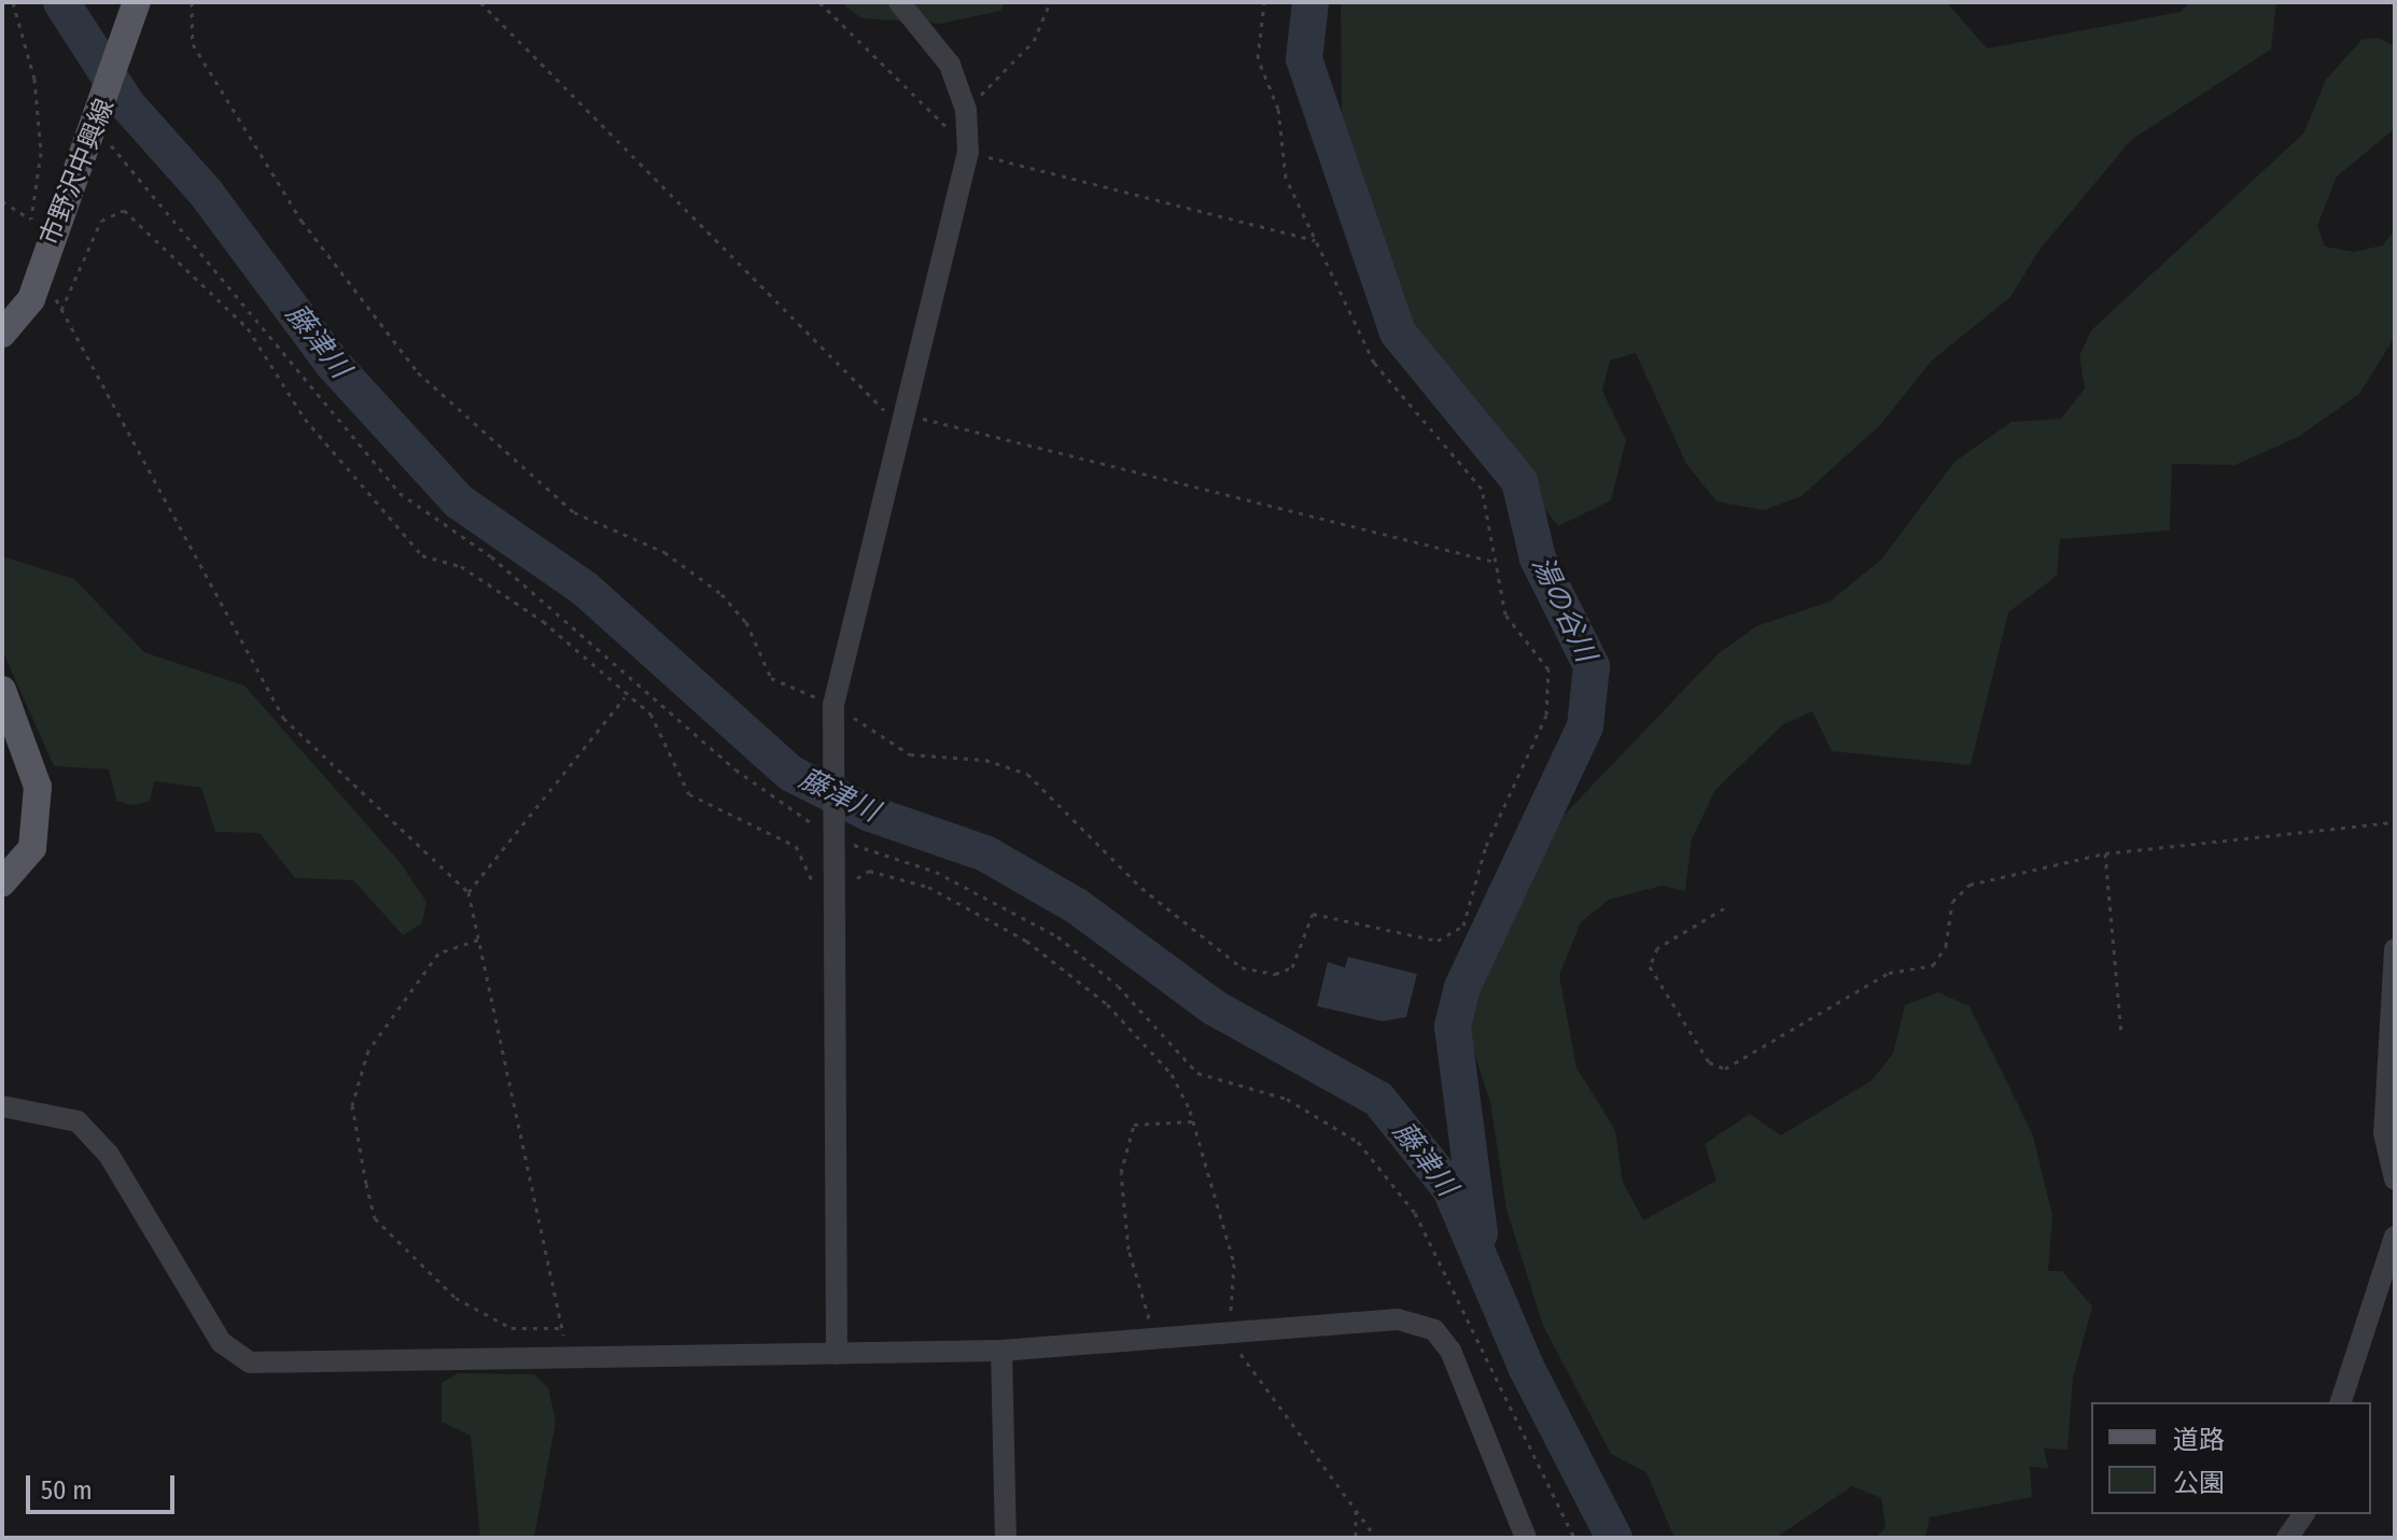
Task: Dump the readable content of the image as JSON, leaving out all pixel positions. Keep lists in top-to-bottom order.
{
  "streets": {
    "main road": ["市野沢中興線"]
  },
  "water": ["藤津川", "湯の谷川"],
  "legend": ["道路", "公園"],
  "scale_bar": "50 m"
}
